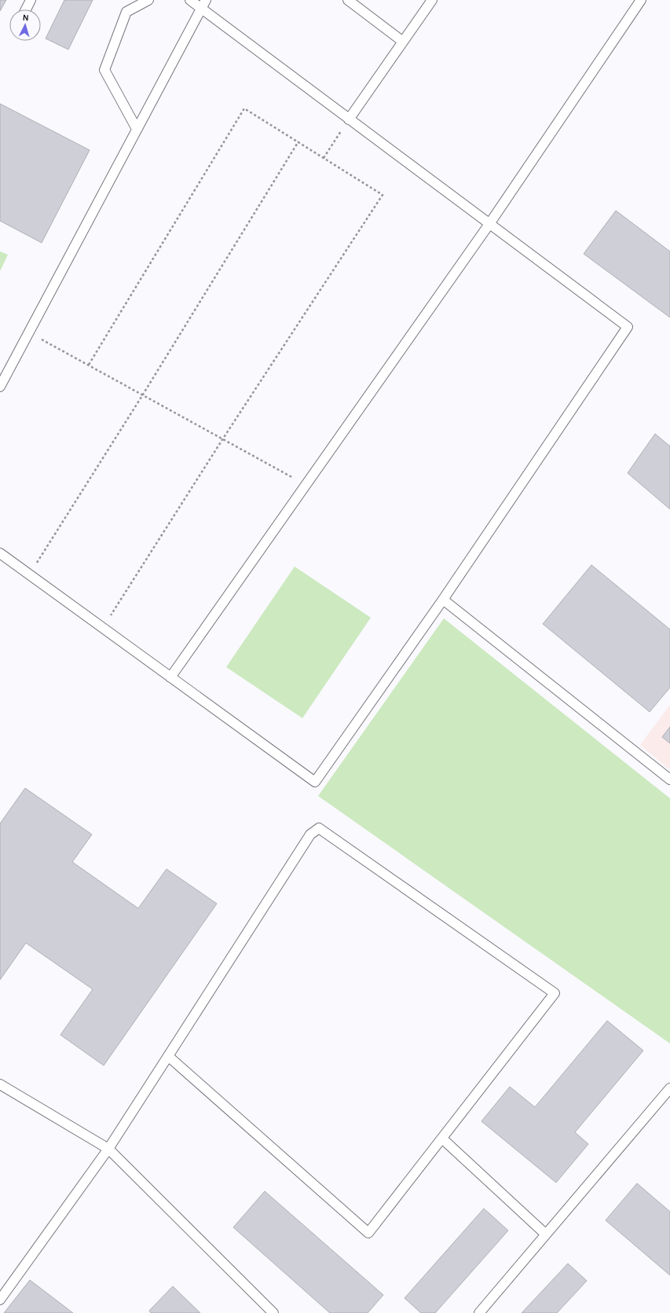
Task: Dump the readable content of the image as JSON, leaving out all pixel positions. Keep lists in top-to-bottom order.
{
  "north": "top"
}
